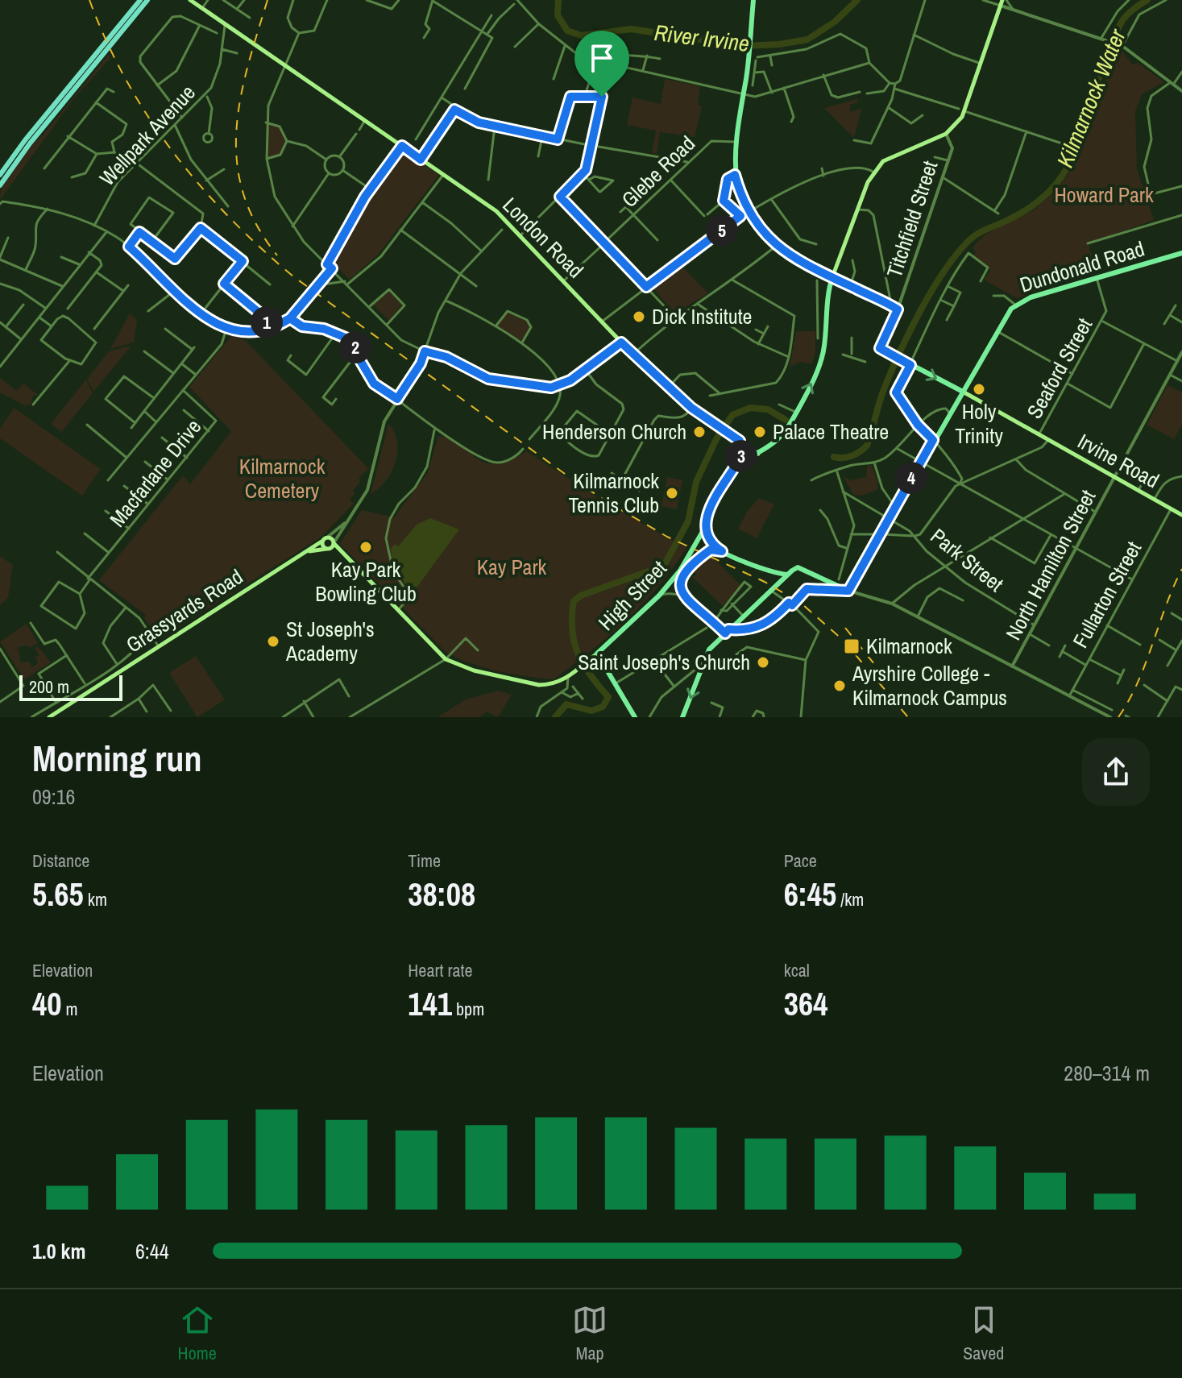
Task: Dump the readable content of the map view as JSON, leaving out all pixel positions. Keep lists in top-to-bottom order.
{
  "streets": {
    "main road": [
      "Titchfield Street",
      "London Road",
      "Dundonald Road",
      "Irvine Road",
      "High Street",
      "Grassyards Road"
    ],
    "street": [
      "Wellpark Avenue",
      "Glebe Road",
      "Seaford Street",
      "Macfarlane Drive",
      "Park Street",
      "North Hamilton Street",
      "Fullarton Street"
    ]
  },
  "crossings": [
    ["Wellpark Avenue", "London Road"],
    ["Dundonald Road", "Seaford Street"],
    ["Dundonald Road", "Irvine Road"],
    ["Dundonald Road", "Park Street"],
    ["Seaford Street", "Irvine Road"],
    ["Irvine Road", "North Hamilton Street"],
    ["Irvine Road", "Fullarton Street"],
    ["Park Street", "North Hamilton Street"]
  ],
  "water": ["River Irvine", "Kilmarnock Water"],
  "parks": ["Howard Park", "Kilmarnock Cemetery", "Kay Park"],
  "places": {
    "other": [
      "Dick Institute",
      "Holy Trinity",
      "Henderson Church",
      "Palace Theatre",
      "Kilmarnock Tennis Club",
      "Kay Park Bowling Club",
      "St Joseph's Academy",
      "Saint Joseph's Church",
      "Ayrshire College - Kilmarnock Campus"
    ],
    "transit": ["Kilmarnock"]
  },
  "scale_bar": "200 m",
  "page": {
    "pins": [
      "5",
      "1",
      "2",
      "3",
      "4"
    ],
    "scale": "200 m",
    "heading": ["Morning run", "09:16"],
    "stats": [
      ["Distance", "5.65 km"],
      ["Time", "38:08"],
      ["Pace", "6:45 /km"],
      ["Elevation", "40 m"],
      ["Heart rate", "141 bpm"],
      ["kcal", "364"]
    ],
    "chart": ["Elevation", "280–314 m"],
    "list": [
      {
        "name": "1.0 km",
        "note": "6:44"
      }
    ],
    "tabs": ["Home", "Map", "Saved"]
  }
}
